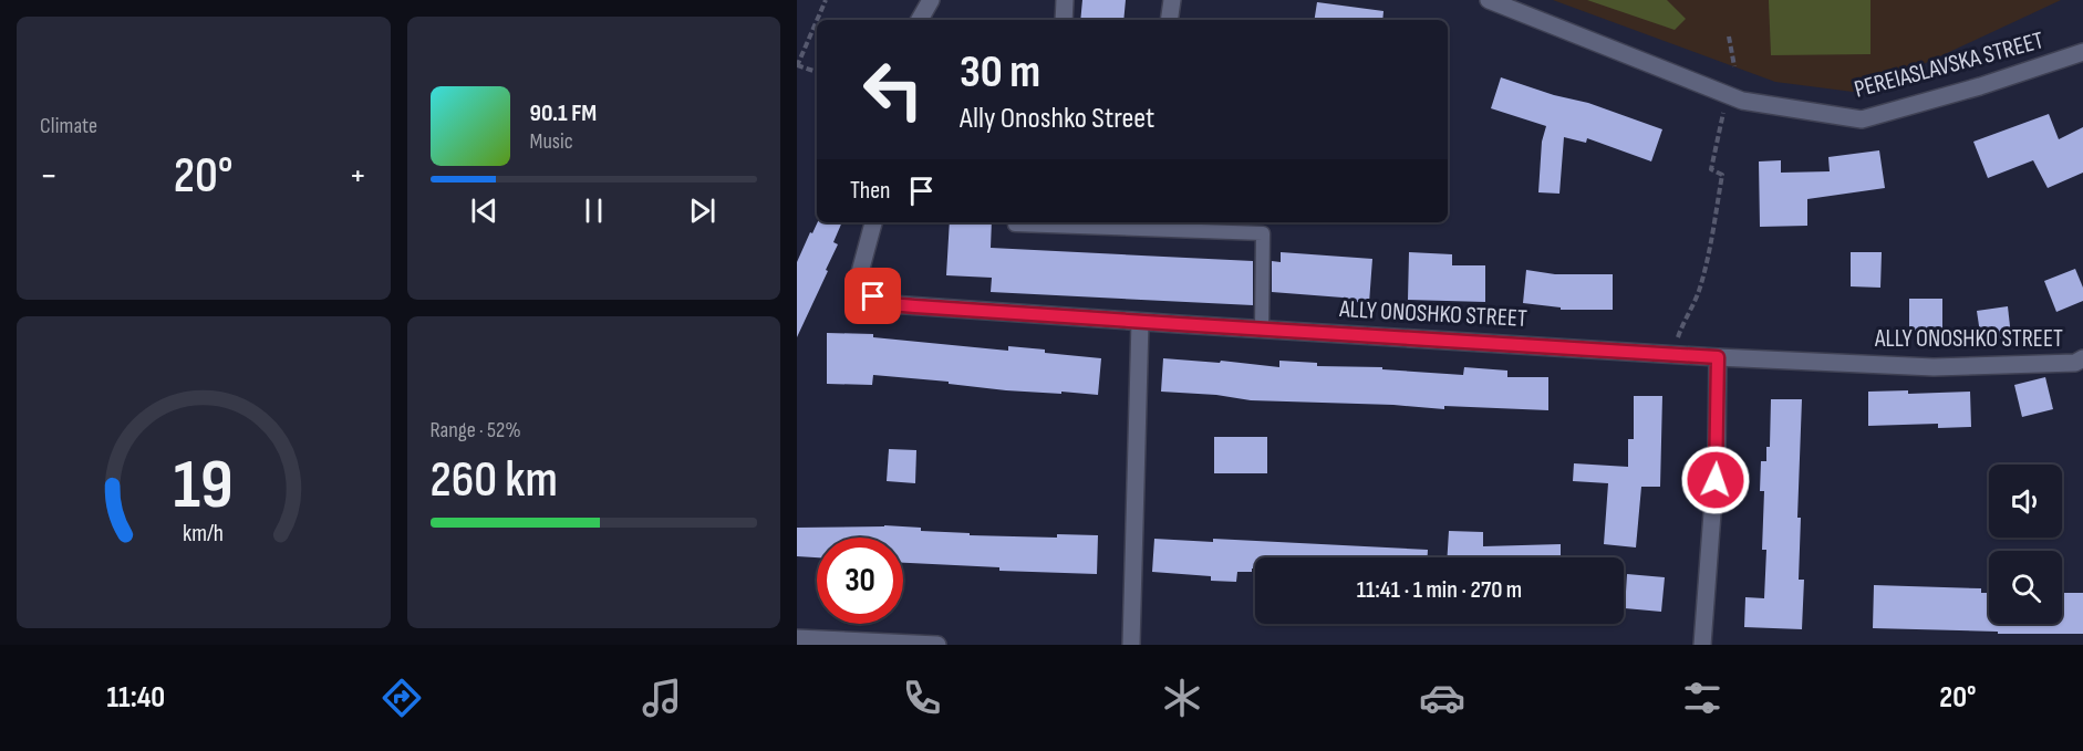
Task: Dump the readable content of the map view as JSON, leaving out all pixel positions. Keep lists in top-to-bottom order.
{
  "streets": {
    "street": ["PEREIASLAVSKA STREET", "ALLY ONOSHKO STREET"]
  },
  "page": {
    "tile": [
      "Climate",
      ["Range · 52%", "260 km"]
    ],
    "turn": ["30 m", "Ally Onoshko Street"],
    "song": ["90.1 FM", "Music"],
    "heat": ["−", "20°", "+"],
    "then": "Then",
    "limit": "30",
    "trip": "11:41 · 1 min · 270 m",
    "tabs": ["11:40", "20°"],
    "gauge": ["19", "km/h"]
  }
}
